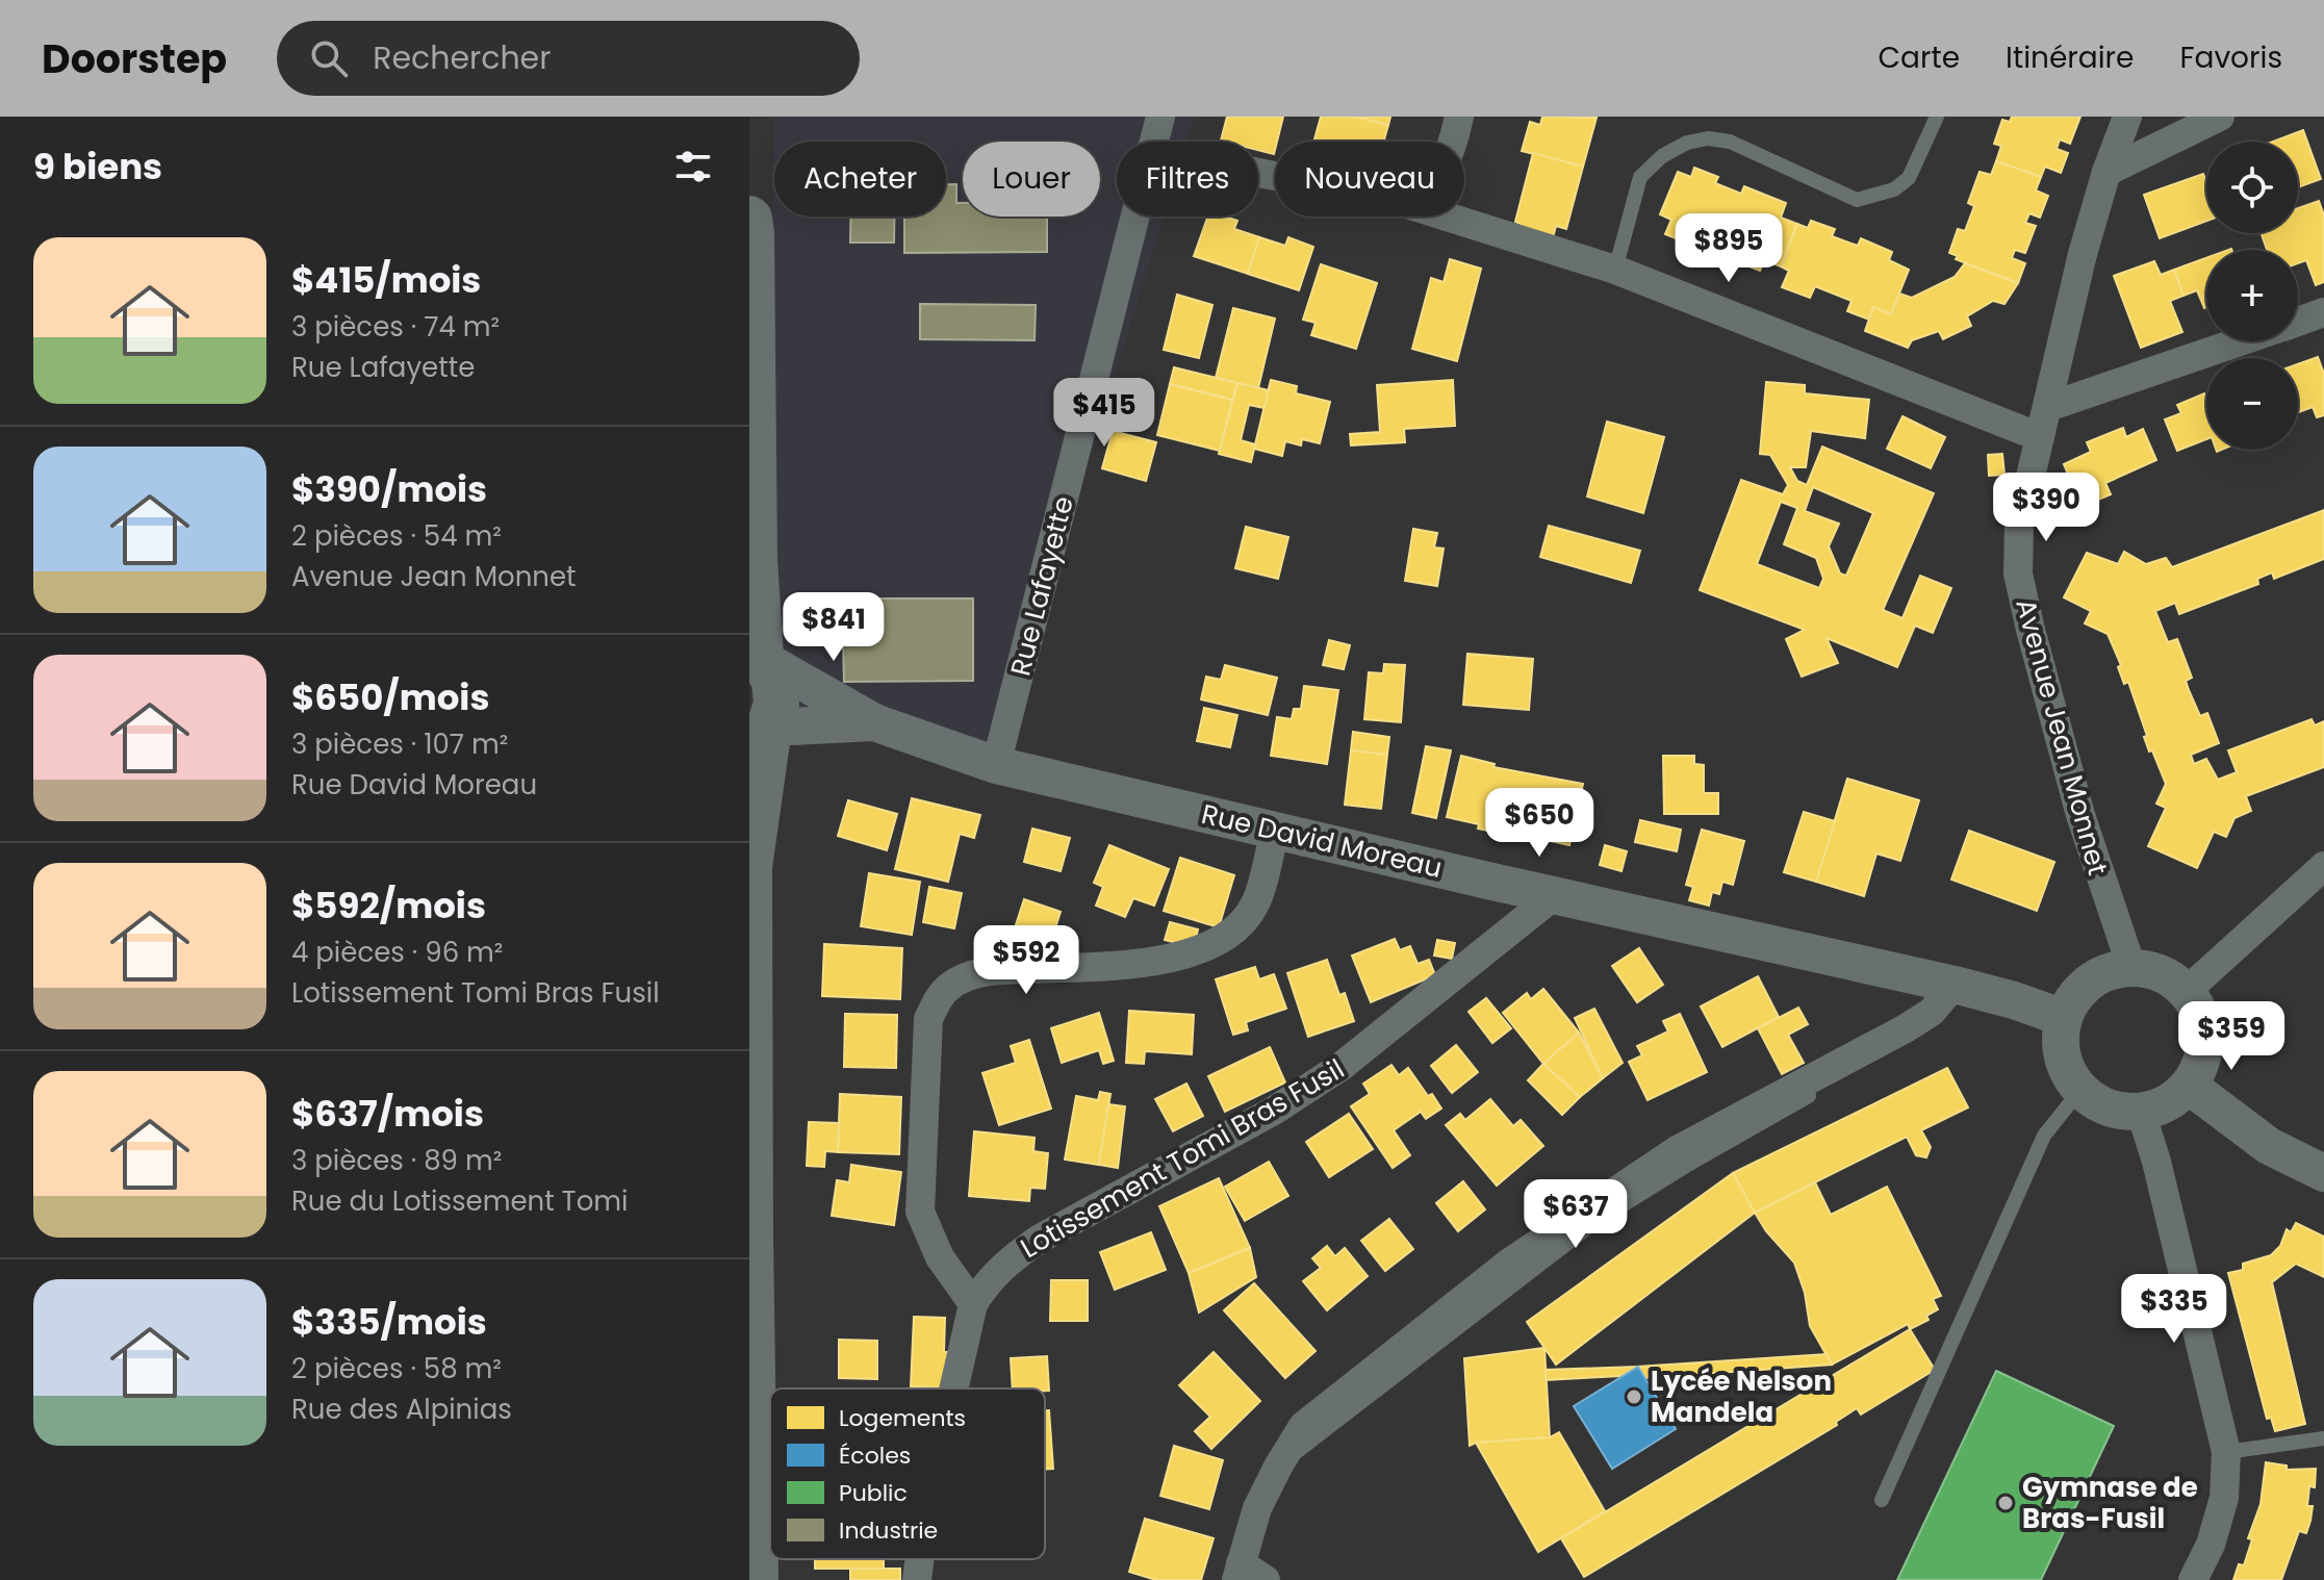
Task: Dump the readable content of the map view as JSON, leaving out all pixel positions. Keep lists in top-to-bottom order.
{
  "streets": {
    "street": [
      "Rue Lafayette",
      "Avenue Jean Monnet",
      "Rue David Moreau",
      "Lotissement Tomi Bras Fusil"
    ]
  },
  "crossings": [
    ["Rue Lafayette", "Rue David Moreau"],
    ["Avenue Jean Monnet", "Rue David Moreau"],
    ["Rue David Moreau", "Lotissement Tomi Bras Fusil"]
  ],
  "places": ["Lycée Nelson Mandela", "Gymnase de Bras-Fusil"],
  "legend": [
    "Logements",
    "Écoles",
    "Public",
    "Industrie"
  ],
  "page": {
    "header": "Doorstep",
    "search": "Rechercher",
    "nav": ["Carte", "Itinéraire", "Favoris"],
    "heading": "9 biens",
    "map_buttons": ["+", "−"],
    "chip": [
      "Acheter",
      "Louer",
      "Filtres",
      "Nouveau"
    ],
    "price": [
      "$895",
      "$415",
      "$390",
      "$841",
      "$650",
      "$592",
      "$359",
      "$637",
      "$335"
    ],
    "list": [
      {
        "name": "$415/mois",
        "note": "3 pièces · 74 m² · Rue Lafayette"
      },
      {
        "name": "$390/mois",
        "note": "2 pièces · 54 m² · Avenue Jean Monnet"
      },
      {
        "name": "$650/mois",
        "note": "3 pièces · 107 m² · Rue David Moreau"
      },
      {
        "name": "$592/mois",
        "note": "4 pièces · 96 m² · Lotissement Tomi Bras Fusil"
      },
      {
        "name": "$637/mois",
        "note": "3 pièces · 89 m² · Rue du Lotissement Tomi"
      },
      {
        "name": "$335/mois",
        "note": "2 pièces · 58 m² · Rue des Alpinias"
      }
    ]
  }
}
